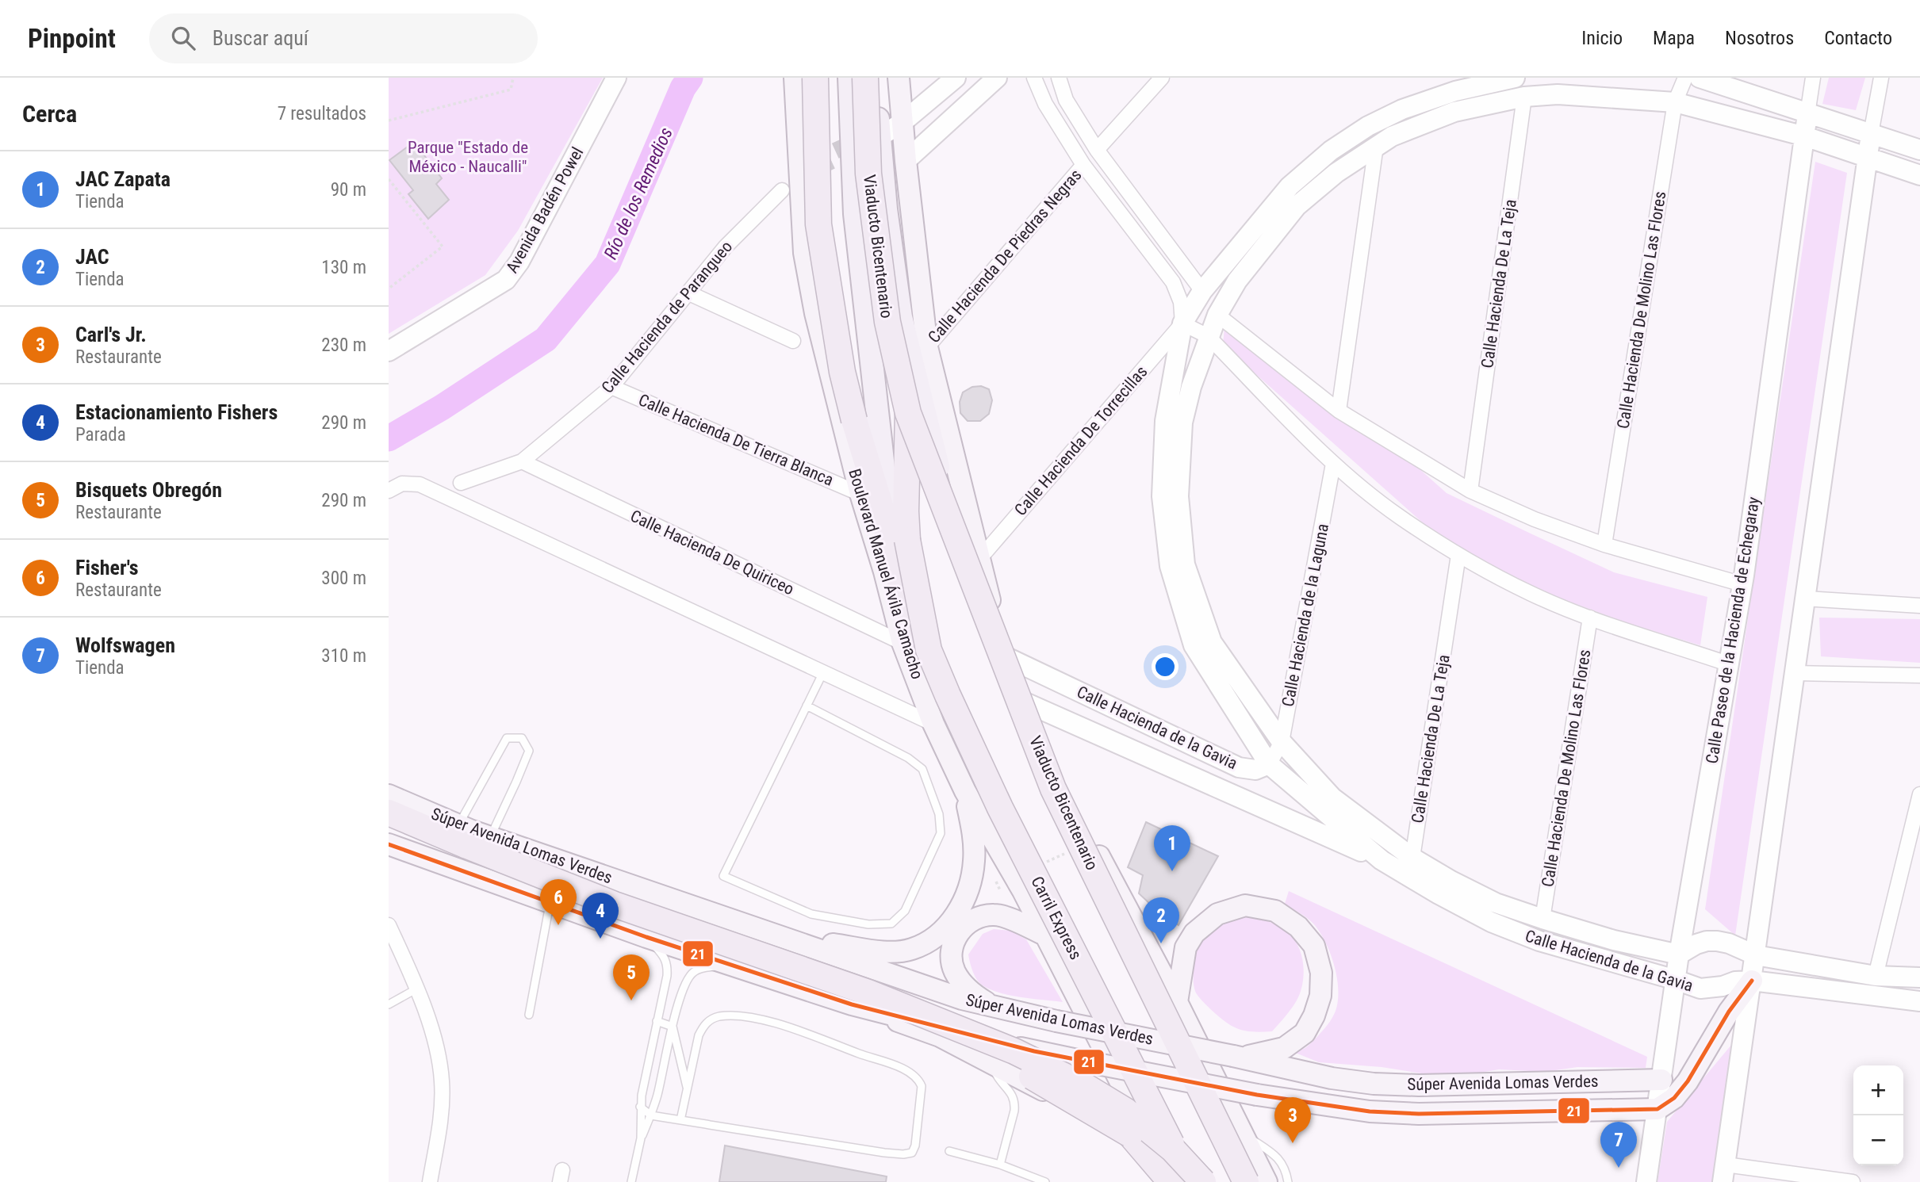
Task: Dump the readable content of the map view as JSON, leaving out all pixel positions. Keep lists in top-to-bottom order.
{
  "streets": {
    "highway": ["Viaducto Bicentenario", "Boulevard Manuel Ávila Camacho", "Carril Express"],
    "main road": [
      "Avenida Badén Powel",
      "Calle Paseo de la Hacienda de Echegaray",
      "Calle Hacienda de la Gavia",
      "Súper Avenida Lomas Verdes"
    ],
    "street": [
      "Calle Hacienda De Piedras Negras",
      "Calle Hacienda De La Teja",
      "Calle Hacienda De Molino Las Flores",
      "Calle Hacienda de Parangueo",
      "Calle Hacienda De Tierra Blanca",
      "Calle Hacienda De Torrecillas",
      "Calle Hacienda De Quiriceo",
      "Calle Hacienda de la Laguna"
    ]
  },
  "crossings": [
    ["Viaducto Bicentenario", "Calle Hacienda De Quiriceo"],
    ["Viaducto Bicentenario", "Boulevard Manuel Ávila Camacho"],
    ["Viaducto Bicentenario", "Carril Express"],
    ["Calle Hacienda De La Teja", "Calle Hacienda de la Gavia"],
    ["Calle Hacienda De Molino Las Flores", "Calle Hacienda de la Gavia"],
    ["Calle Hacienda de Parangueo", "Calle Hacienda De Tierra Blanca"],
    ["Calle Hacienda de Parangueo", "Calle Hacienda De Quiriceo"],
    ["Calle Hacienda de Parangueo", "Boulevard Manuel Ávila Camacho"],
    ["Calle Hacienda De Tierra Blanca", "Boulevard Manuel Ávila Camacho"],
    ["Calle Hacienda De Quiriceo", "Boulevard Manuel Ávila Camacho"],
    ["Calle Hacienda De Quiriceo", "Carril Express"],
    ["Boulevard Manuel Ávila Camacho", "Carril Express"],
    ["Calle Hacienda de la Laguna", "Calle Hacienda de la Gavia"],
    ["Calle Paseo de la Hacienda de Echegaray", "Calle Hacienda de la Gavia"],
    ["Calle Paseo de la Hacienda de Echegaray", "Súper Avenida Lomas Verdes"]
  ],
  "water": ["Río de los Remedios"],
  "parks": ["Parque \"Estado de México - Naucalli\""],
  "lines": ["transit line 21"],
  "page": {
    "header": "Pinpoint",
    "search": "Buscar aquí",
    "nav": [
      "Inicio",
      "Mapa",
      "Nosotros",
      "Contacto"
    ],
    "heading": ["Cerca", "7 resultados"],
    "list": [
      {
        "mark": "1",
        "name": "JAC Zapata",
        "note": "Tienda",
        "value": "90 m"
      },
      {
        "mark": "2",
        "name": "JAC",
        "note": "Tienda",
        "value": "130 m"
      },
      {
        "mark": "3",
        "name": "Carl's Jr.",
        "note": "Restaurante",
        "value": "230 m"
      },
      {
        "mark": "4",
        "name": "Estacionamiento Fishers",
        "note": "Parada",
        "value": "290 m"
      },
      {
        "mark": "5",
        "name": "Bisquets Obregón",
        "note": "Restaurante",
        "value": "290 m"
      },
      {
        "mark": "6",
        "name": "Fisher's",
        "note": "Restaurante",
        "value": "300 m"
      },
      {
        "mark": "7",
        "name": "Wolfswagen",
        "note": "Tienda",
        "value": "310 m"
      }
    ],
    "pins": [
      "1",
      "6",
      "4",
      "2",
      "5",
      "3",
      "7"
    ],
    "map_buttons": ["+", "−"]
  }
}
